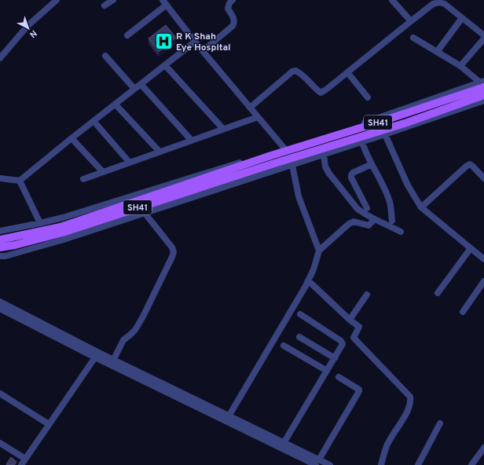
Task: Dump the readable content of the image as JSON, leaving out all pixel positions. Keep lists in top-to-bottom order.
{
  "streets": {
    "main road": ["SH41"]
  },
  "places": {
    "hospital": ["R K Shah Eye Hospital"]
  },
  "north": "bottom right"
}
